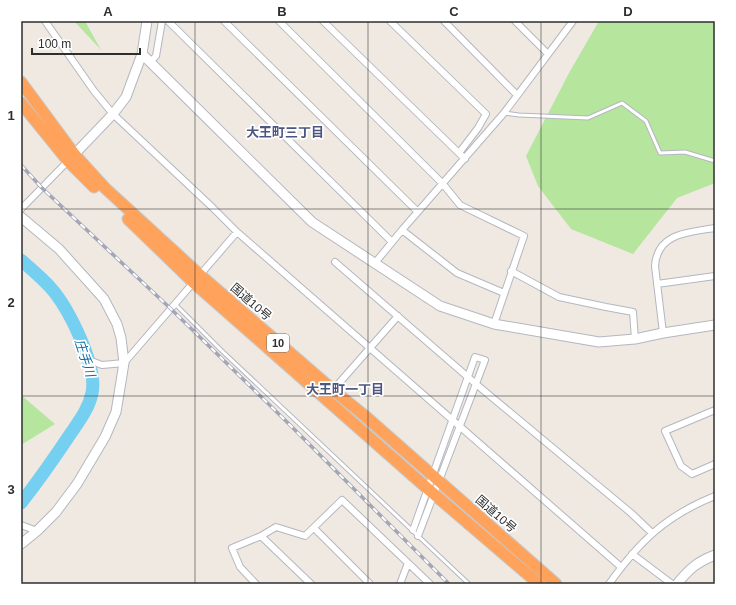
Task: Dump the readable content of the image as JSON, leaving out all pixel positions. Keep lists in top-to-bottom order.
{
  "streets": {
    "highway": ["国道10号", "10"]
  },
  "districts": ["大王町三丁目", "大王町一丁目"],
  "water": ["庄手川"],
  "scale_bar": "100 m",
  "grid": {
    "columns": [
      "A",
      "B",
      "C",
      "D"
    ],
    "rows": ["1", "2", "3"]
  }
}
